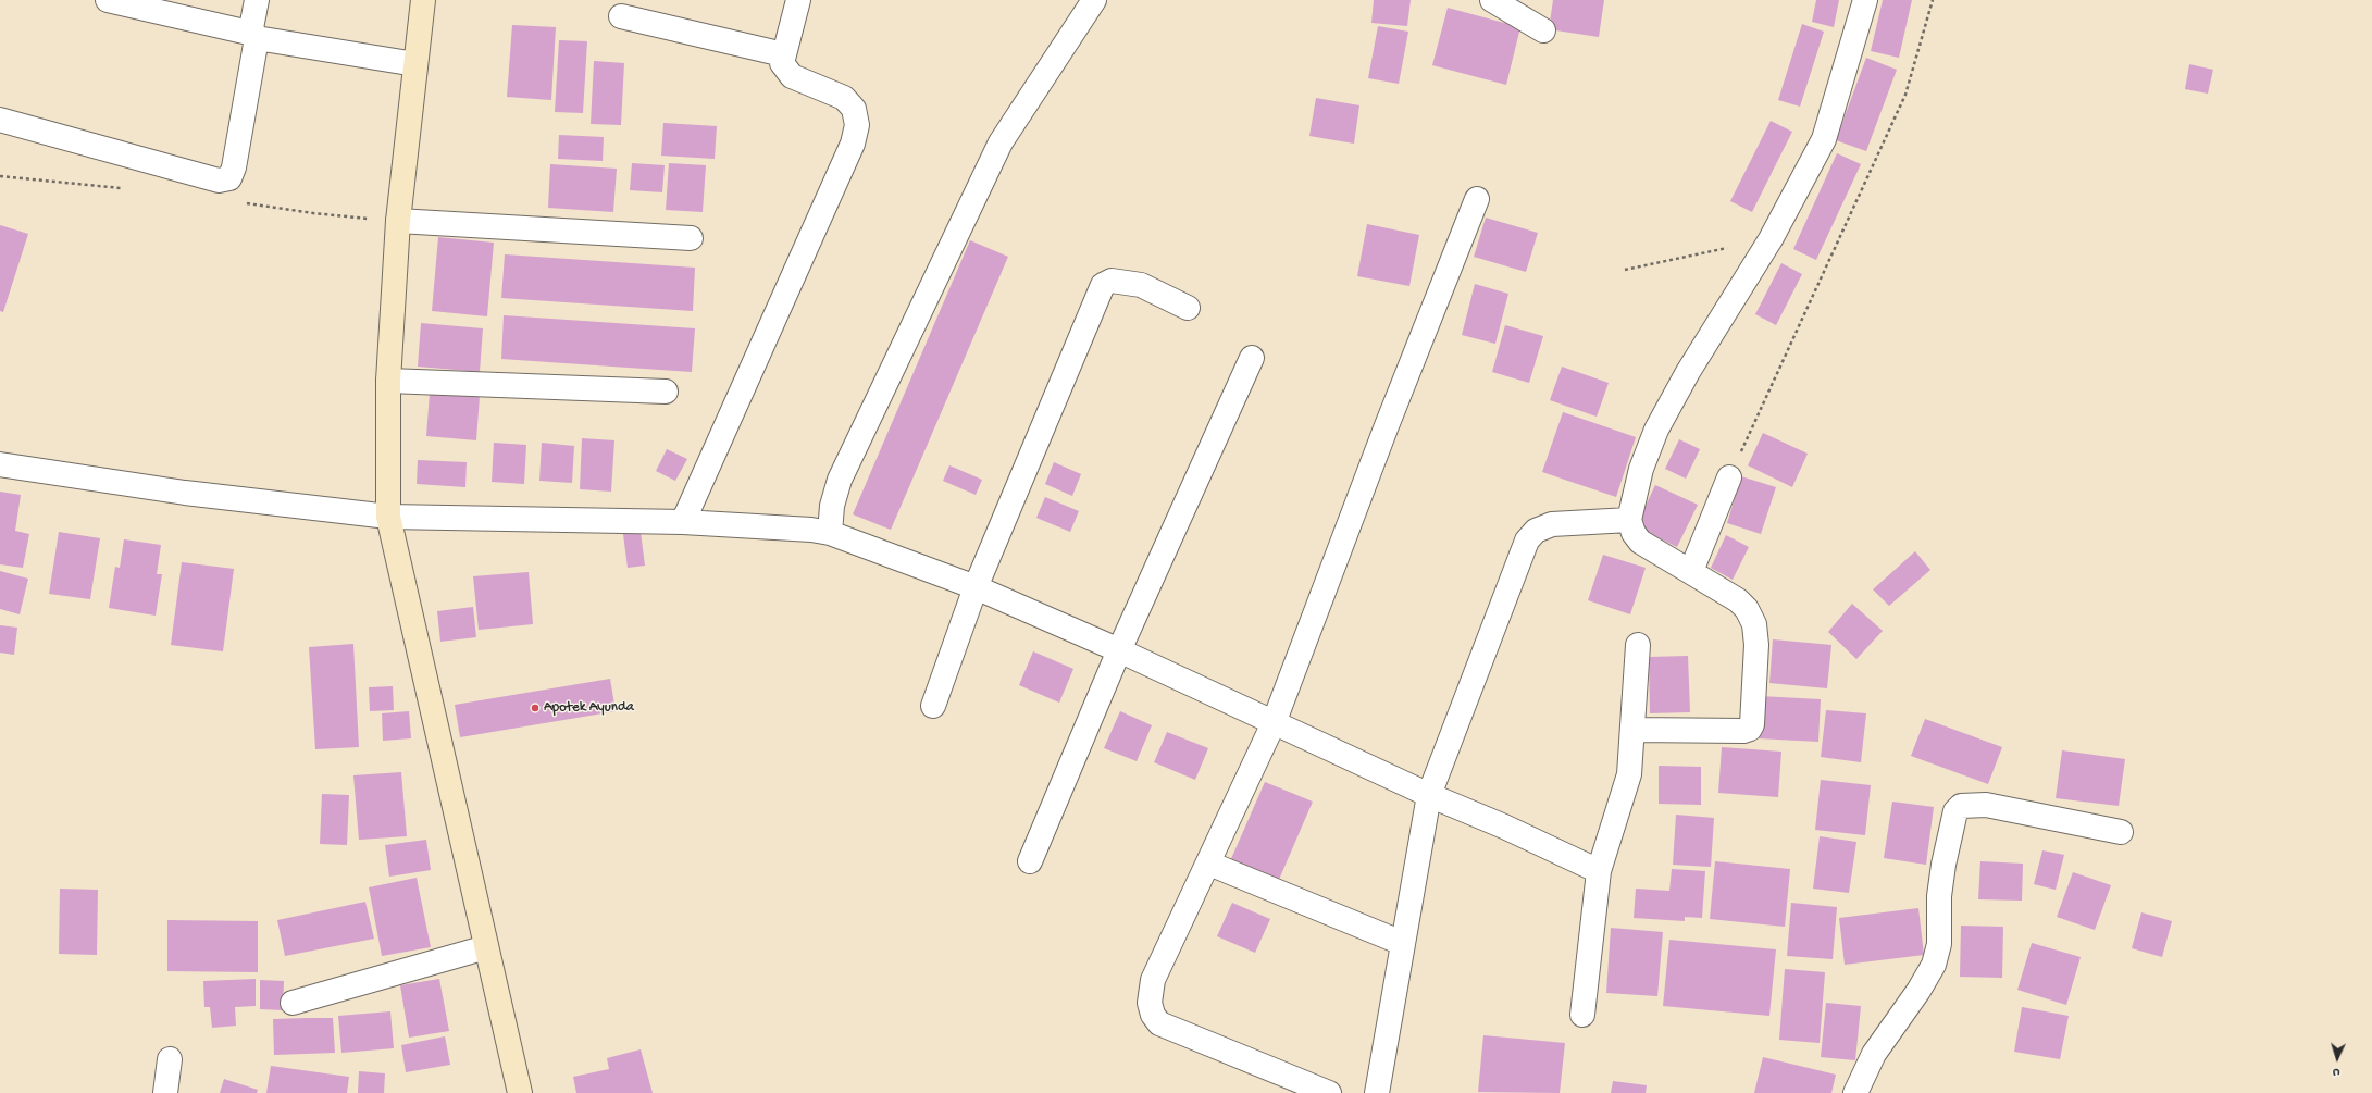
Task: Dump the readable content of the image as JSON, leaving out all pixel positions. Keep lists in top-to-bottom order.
{
  "places": ["Apotek Ayunda"],
  "north": "bottom"
}
